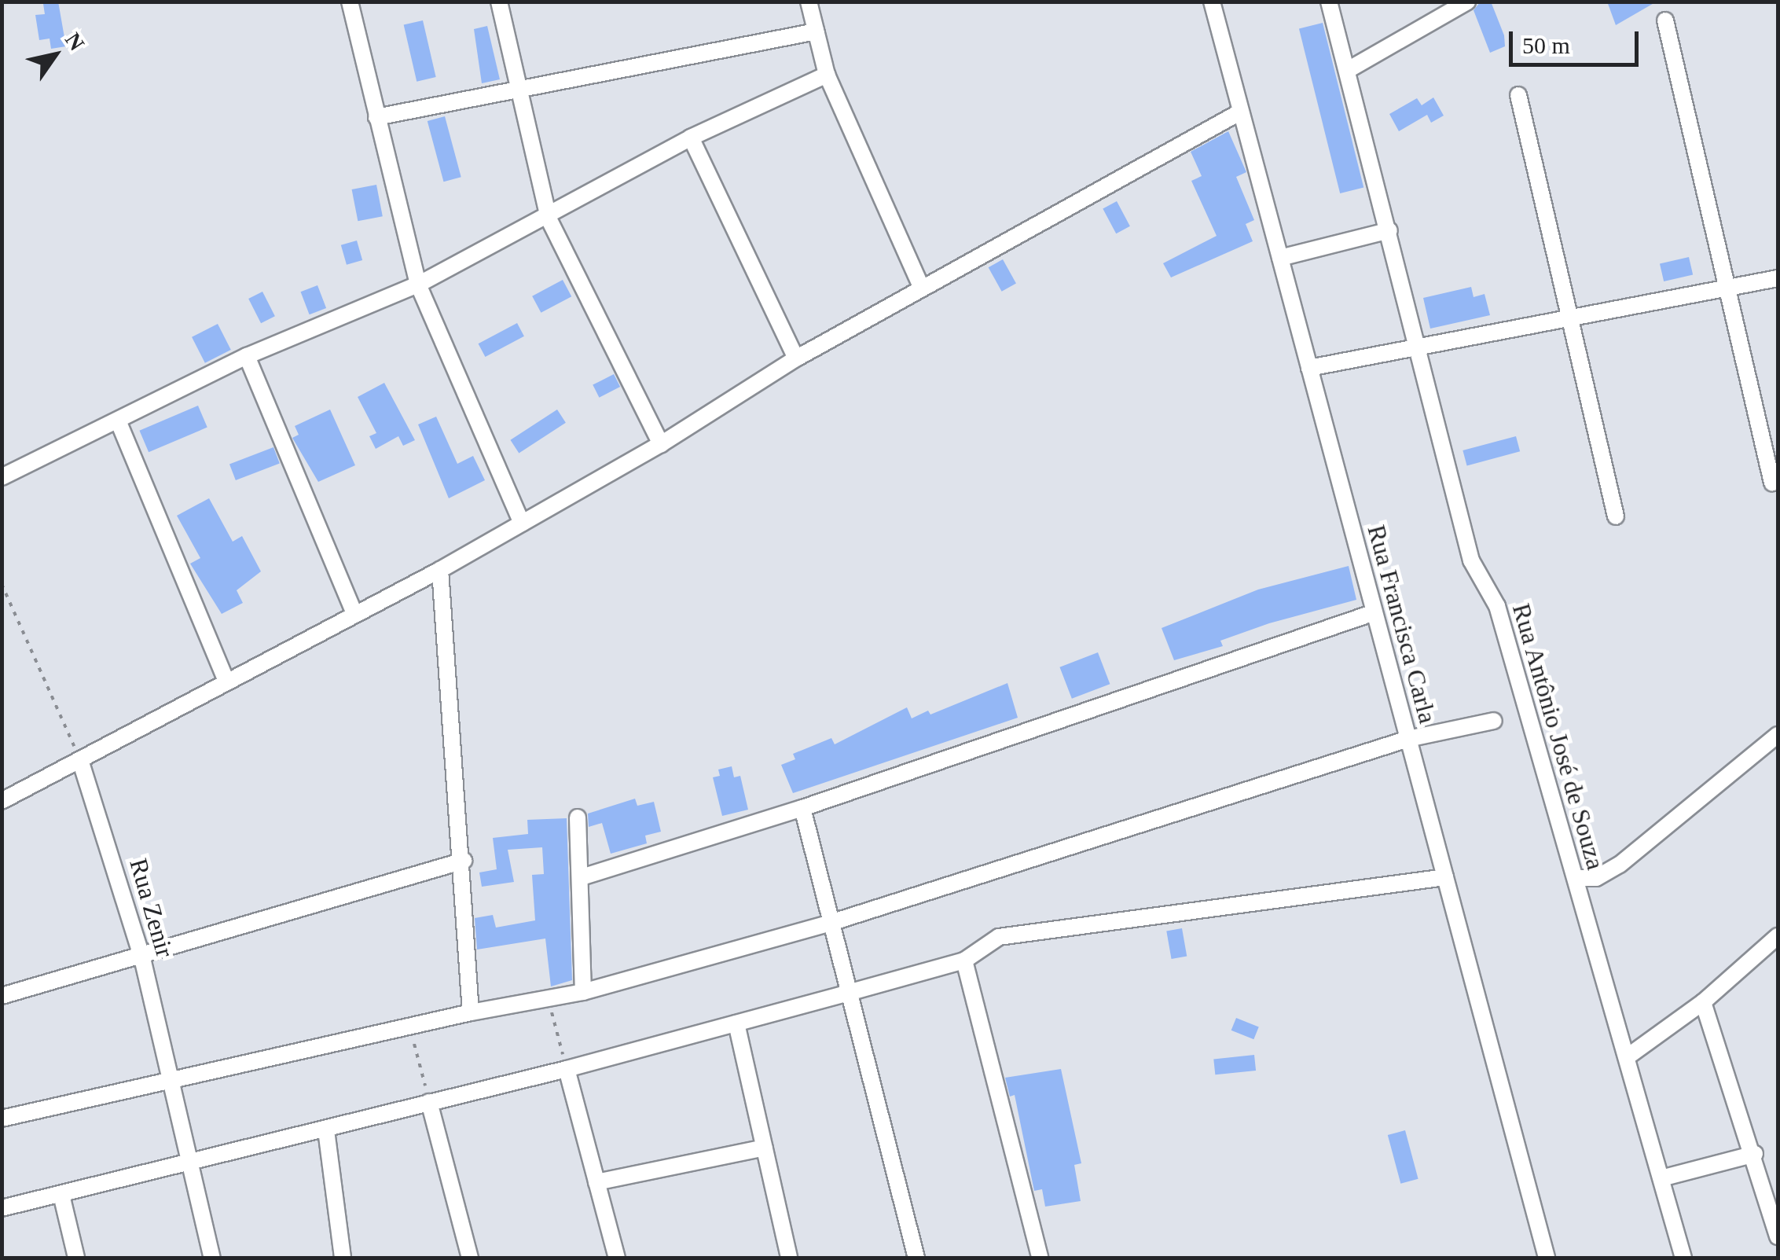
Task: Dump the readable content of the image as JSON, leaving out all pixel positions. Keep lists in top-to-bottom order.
{
  "streets": {
    "street": ["Rua Francisca Carla", "Rua Antônio José de Souza", "Rua Zenir"]
  },
  "scale_bar": "50 m",
  "north": "top right"
}
